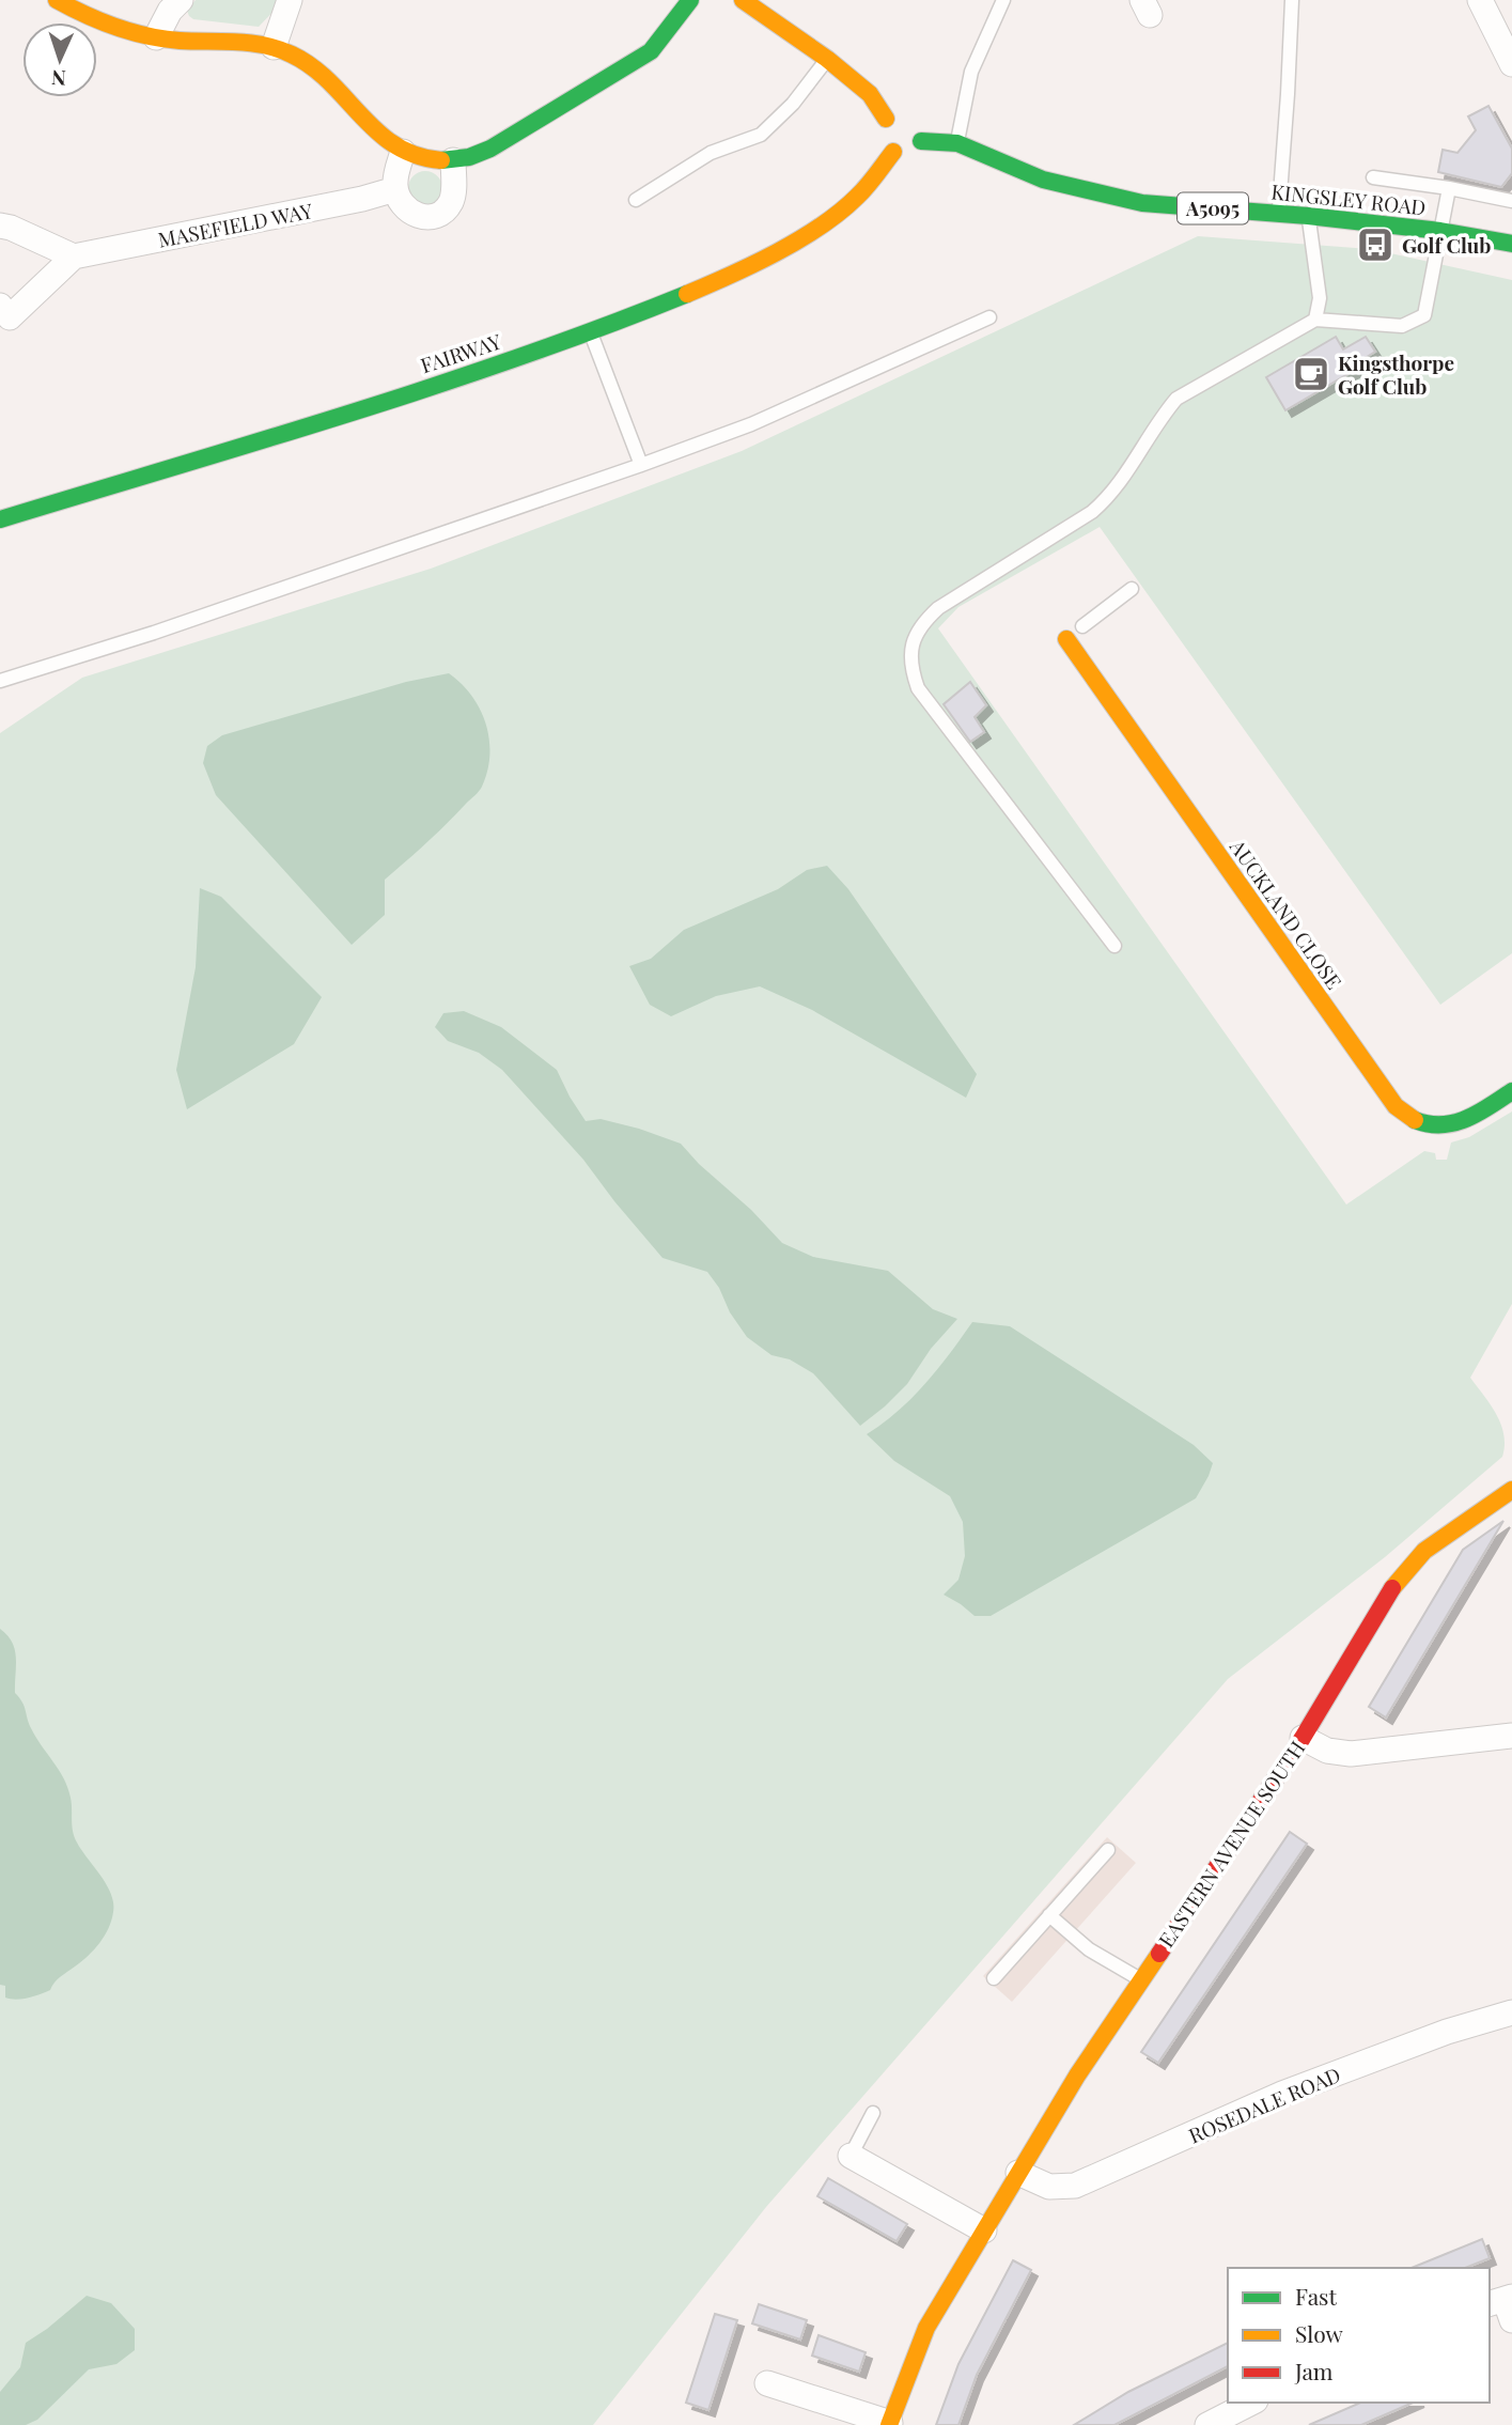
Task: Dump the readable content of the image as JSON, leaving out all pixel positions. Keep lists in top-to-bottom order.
{
  "streets": {
    "street": [
      "KINGSLEY ROAD",
      "A5095",
      "MASEFIELD WAY",
      "FAIRWAY",
      "AUCKLAND CLOSE",
      "EASTERN AVENUE SOUTH",
      "ROSEDALE ROAD"
    ]
  },
  "crossings": [
    ["KINGSLEY ROAD", "FAIRWAY"],
    ["EASTERN AVENUE SOUTH", "ROSEDALE ROAD"]
  ],
  "places": {
    "bus stop": ["Golf Club"],
    "cafe": ["Kingsthorpe Golf Club"]
  },
  "legend": ["Fast", "Slow", "Jam"],
  "north": "bottom"
}
